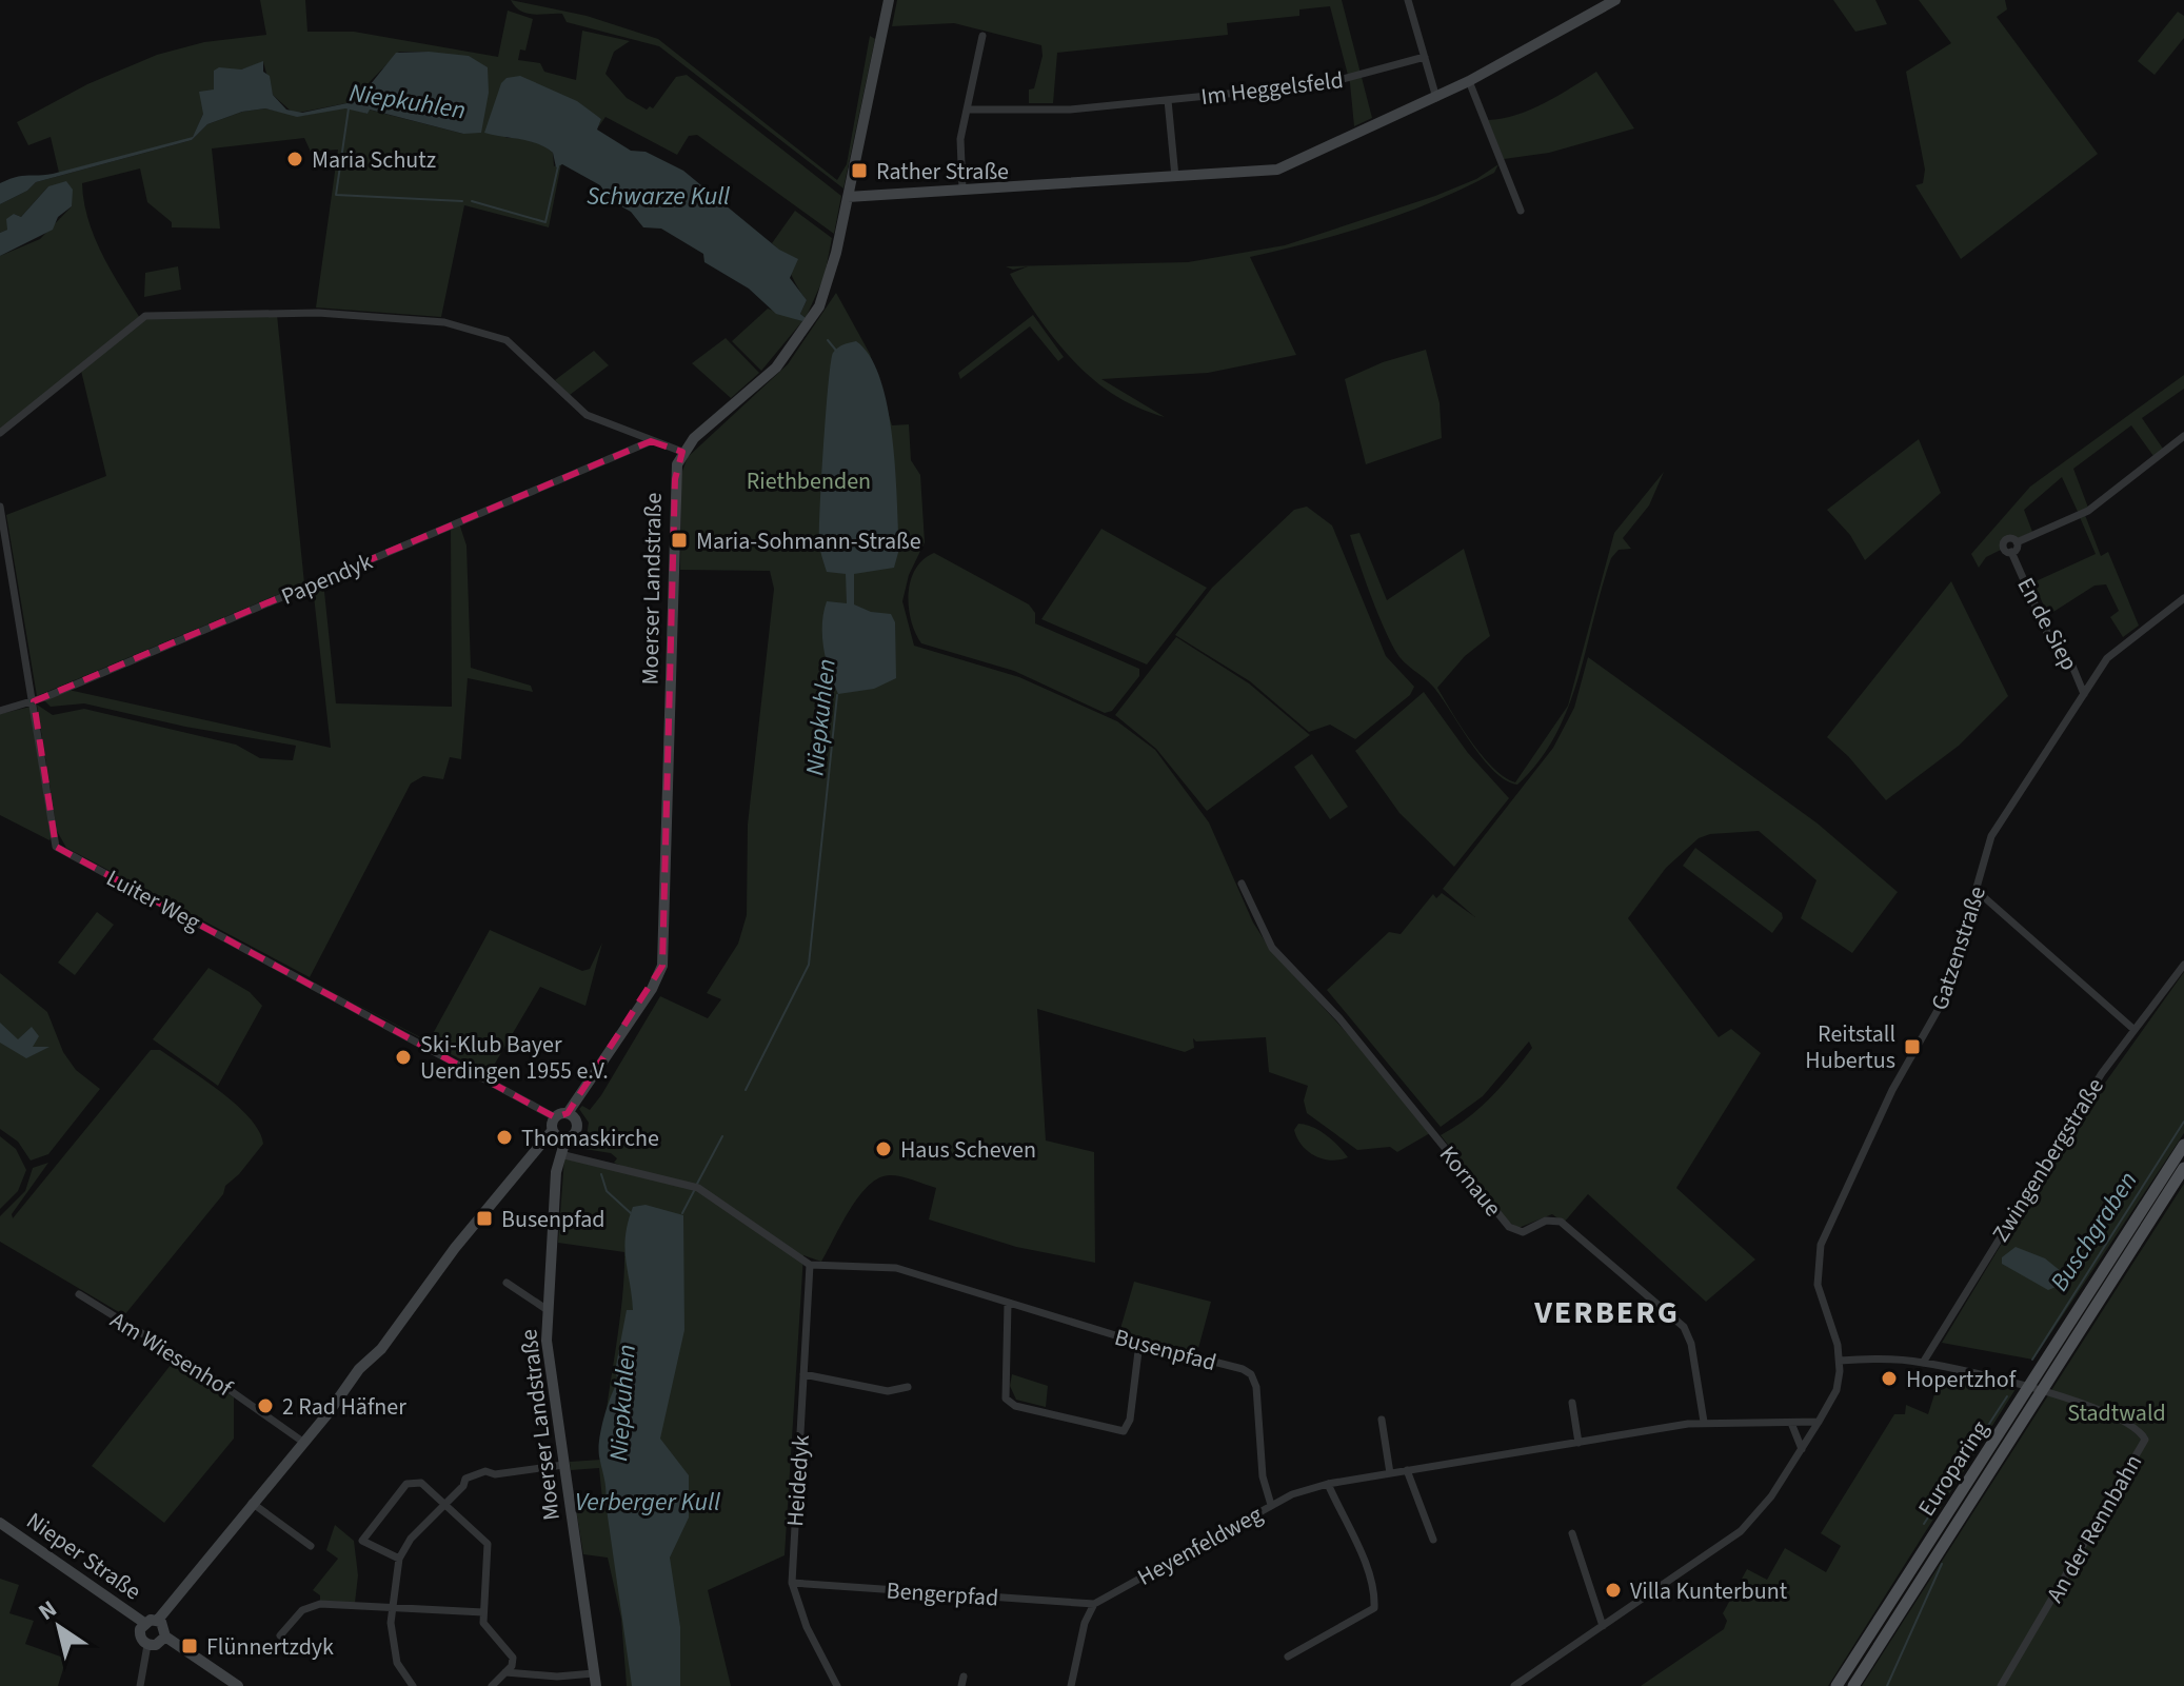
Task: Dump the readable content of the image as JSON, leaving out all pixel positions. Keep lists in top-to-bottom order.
{
  "streets": {
    "main road": ["Moerser Landstraße", "Europaring", "Nieper Straße"],
    "street": [
      "Im Heggelsfeld",
      "Papendyk",
      "En de Siep",
      "Luiter Weg",
      "Gatzenstraße",
      "Zwingenbergstraße",
      "Kornaue",
      "Busenpfad",
      "Am Wiesenhof",
      "Heidedyk",
      "An der Rennbahn",
      "Heyenfeldweg",
      "Bengerpfad"
    ]
  },
  "crossings": [
    ["Papendyk", "Luiter Weg"],
    ["Moerser Landstraße", "Luiter Weg"],
    ["En de Siep", "Gatzenstraße"],
    ["Gatzenstraße", "Heyenfeldweg"],
    ["Kornaue", "Heyenfeldweg"],
    ["Busenpfad", "Heidedyk"],
    ["Busenpfad", "Heyenfeldweg"],
    ["Europaring", "An der Rennbahn"],
    ["Heidedyk", "Bengerpfad"],
    ["Heyenfeldweg", "Bengerpfad"]
  ],
  "districts": ["VERBERG"],
  "water": [
    "Niepkuhlen",
    "Schwarze Kull",
    "Buschgraben",
    "Verberger Kull"
  ],
  "parks": ["Riethbenden", "Stadtwald"],
  "places": {
    "other": [
      "Maria Schutz",
      "Ski-Klub Bayer Uerdingen 1955 e.V.",
      "Thomaskirche",
      "Haus Scheven",
      "Hopertzhof",
      "2 Rad Häfner",
      "Villa Kunterbunt"
    ],
    "transit": [
      "Rather Straße",
      "Maria-Sohmann-Straße",
      "Reitstall Hubertus",
      "Busenpfad",
      "Flünnertzdyk"
    ]
  },
  "north": "top left"
}
